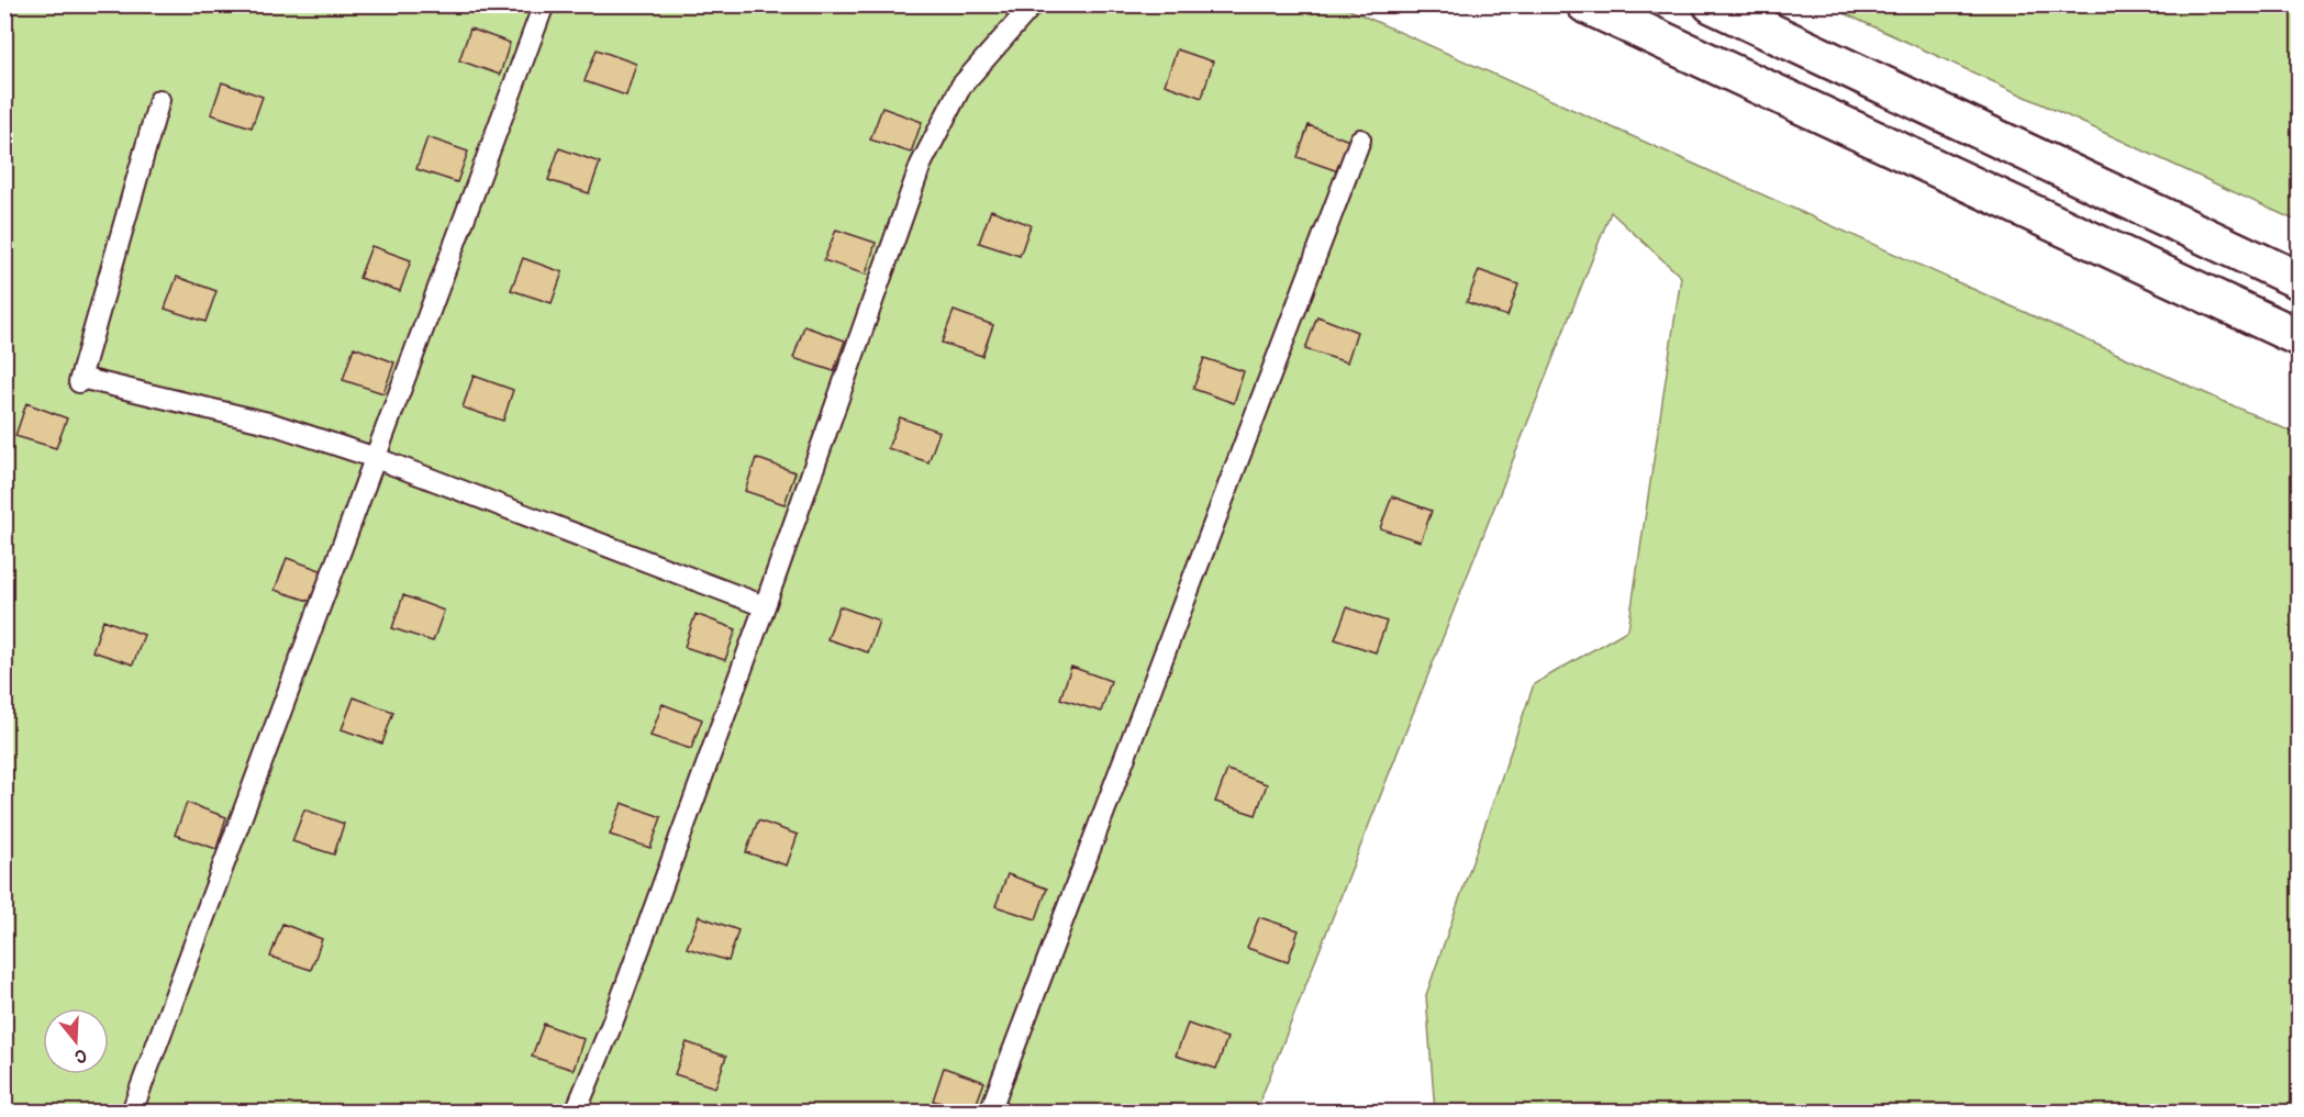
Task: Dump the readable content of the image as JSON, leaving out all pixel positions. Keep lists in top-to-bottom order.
{
  "north": "bottom"
}
